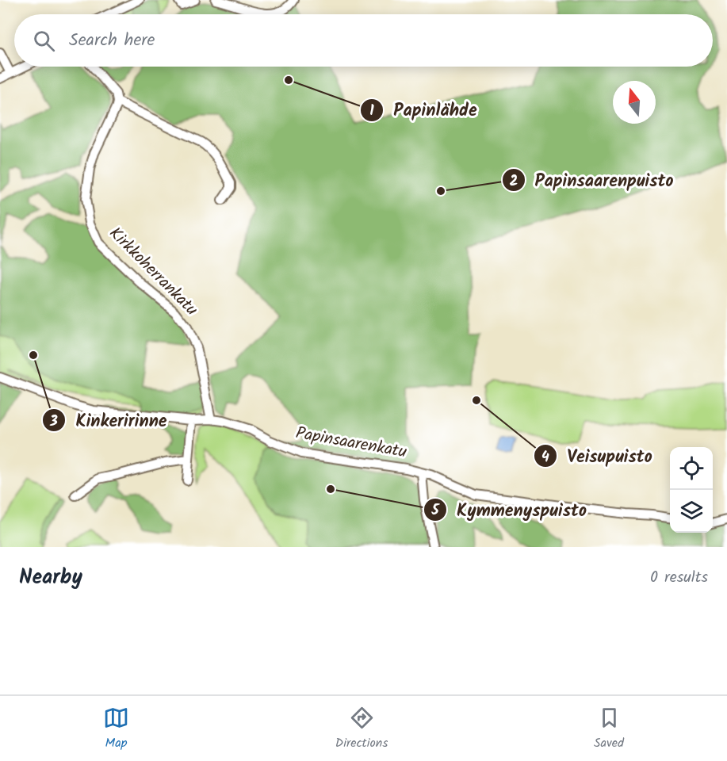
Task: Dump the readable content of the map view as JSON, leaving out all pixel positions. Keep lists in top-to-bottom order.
{
  "streets": {
    "street": ["Kirkkoherrankatu", "Papinsaarenkatu"]
  },
  "crossings": [
    ["Kirkkoherrankatu", "Papinsaarenkatu"]
  ],
  "places": [
    "Papinlähde",
    "Papinsaarenpuisto",
    "Kinkeririnne",
    "Veisupuisto",
    "Kymmenyspuisto"
  ],
  "north": "top",
  "page": {
    "search": "Search here",
    "heading": ["Nearby", "0 results"],
    "nav": ["Map", "Directions", "Saved"]
  }
}
